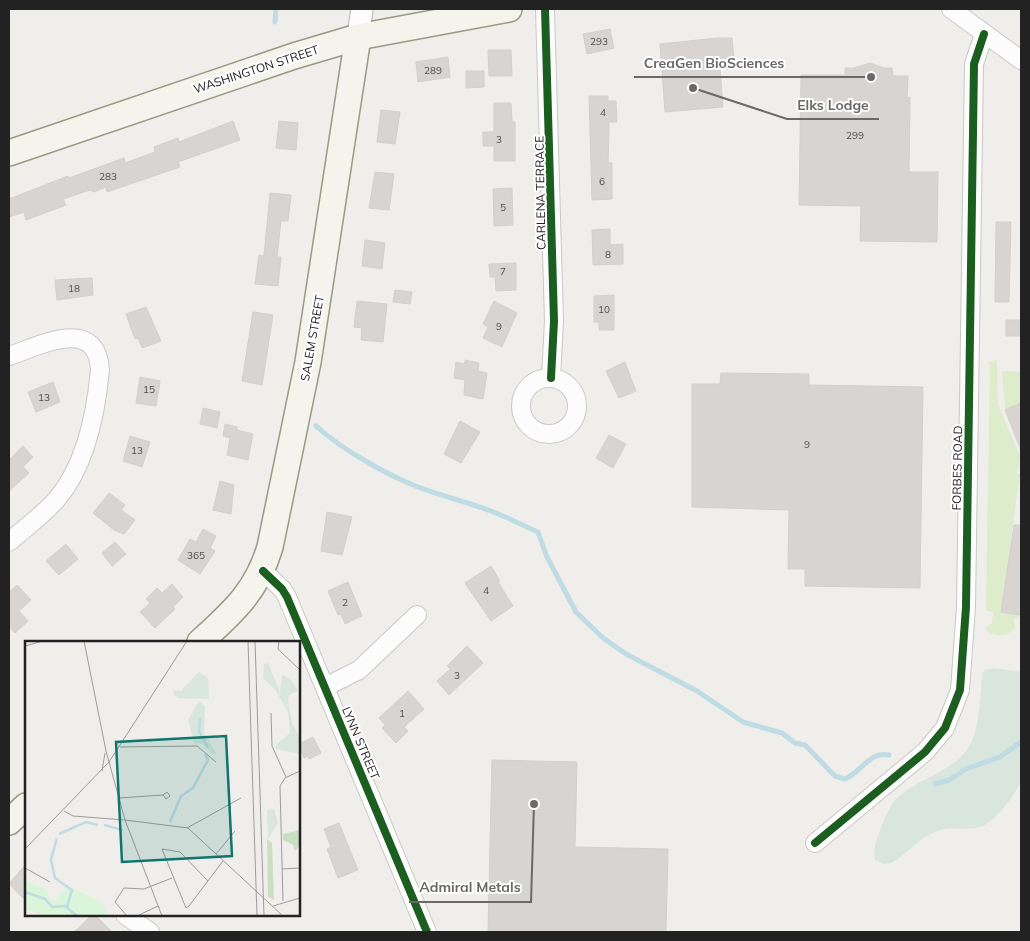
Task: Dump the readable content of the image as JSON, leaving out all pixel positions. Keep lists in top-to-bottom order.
{
  "streets": {
    "main road": ["WASHINGTON STREET", "SALEM STREET"],
    "street": ["CARLENA TERRACE", "FORBES ROAD", "LYNN STREET"]
  },
  "crossings": [
    ["WASHINGTON STREET", "SALEM STREET"],
    ["SALEM STREET", "LYNN STREET"]
  ],
  "places": ["CreaGen BioSciences", "Elks Lodge", "Admiral Metals"],
  "house_numbers": [
    "293",
    "289",
    "4",
    "299",
    "3",
    "283",
    "6",
    "5",
    "8",
    "7",
    "18",
    "10",
    "9",
    "15",
    "13",
    "9",
    "13",
    "365",
    "4",
    "2",
    "3",
    "1"
  ]
}
